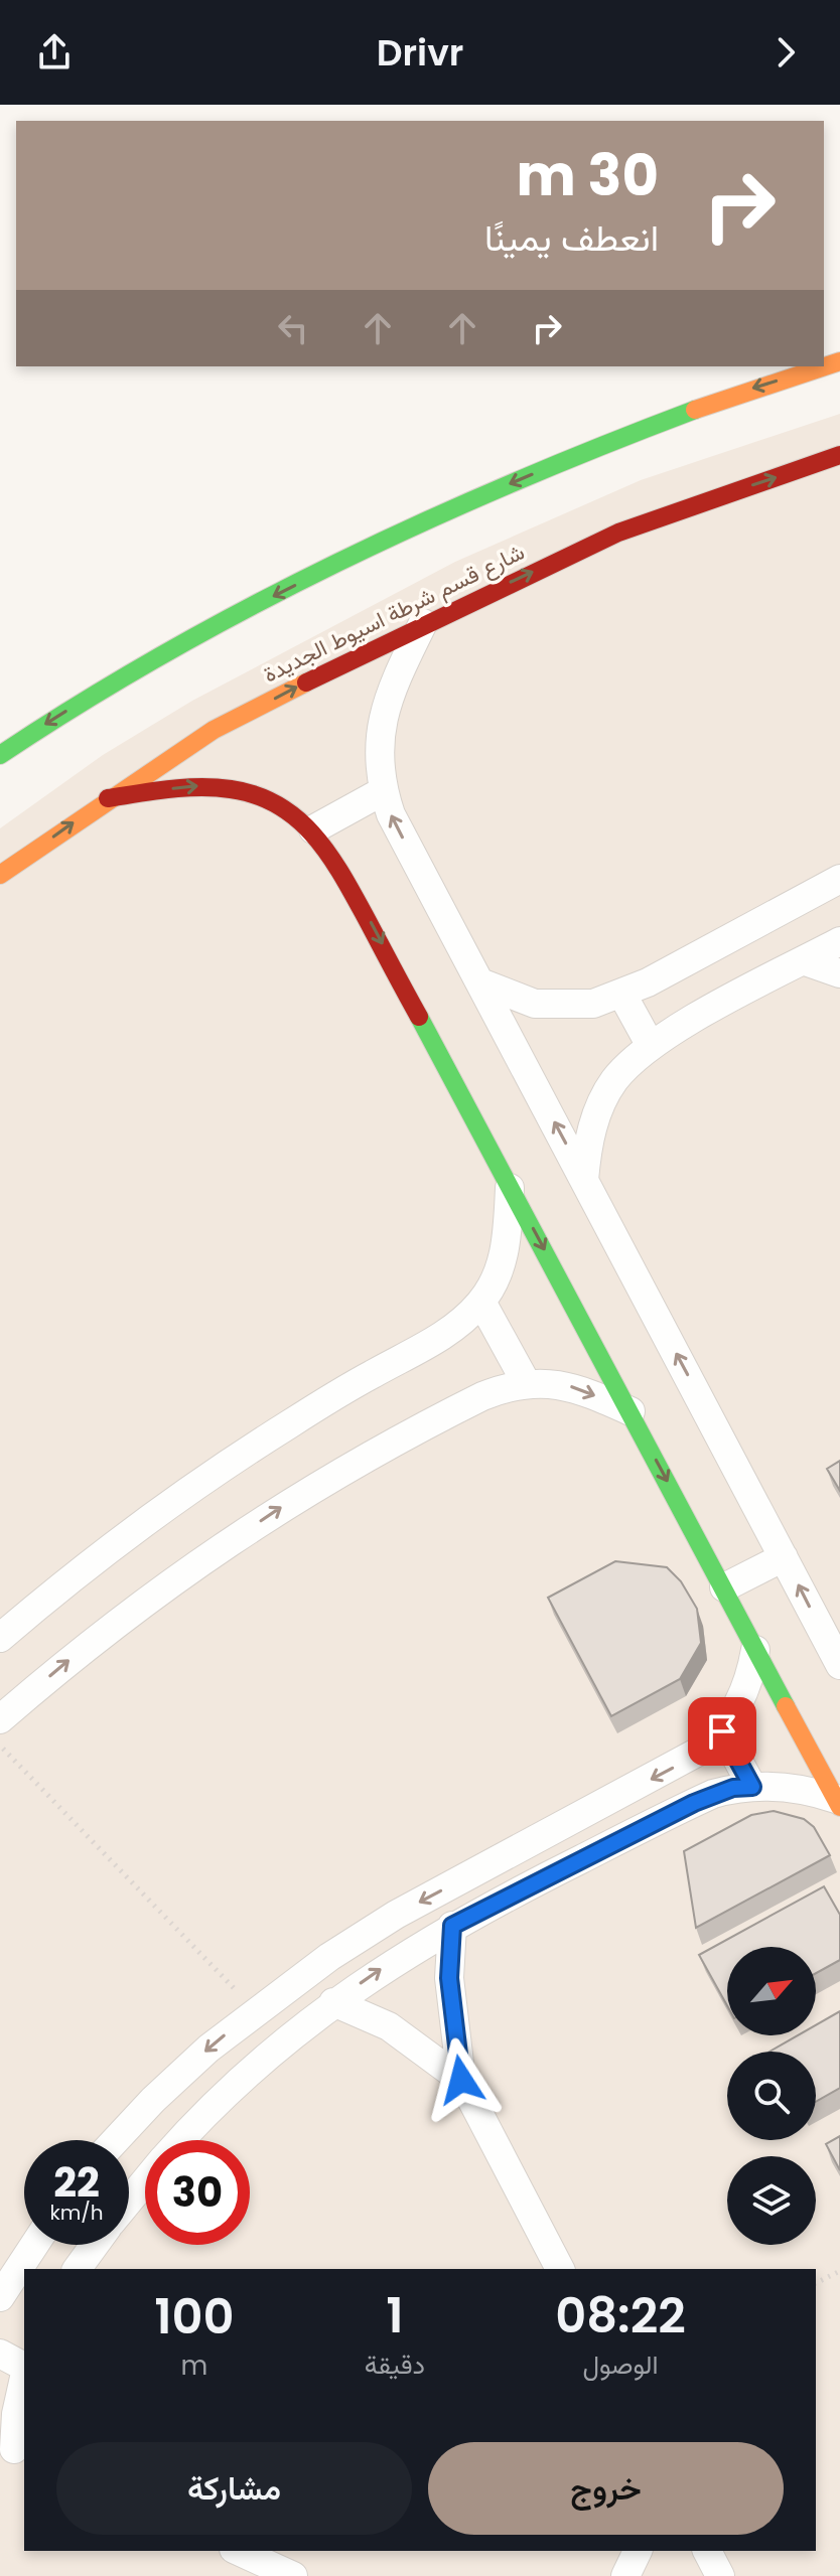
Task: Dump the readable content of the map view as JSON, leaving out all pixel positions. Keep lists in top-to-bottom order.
{
  "streets": {
    "main road": ["شارع قسم شرطة اسيوط الجديدة"]
  },
  "north": "top right",
  "page": {
    "header": "Drivr",
    "turn": ["30 m", "انعطف يمينًا"],
    "speed": "22 km/h",
    "limit": "30",
    "eta": [
      "08:22",
      "الوصول",
      "1",
      "دقيقة",
      "100",
      "m"
    ],
    "buttons": ["خروج", "مشاركة"]
  }
}
